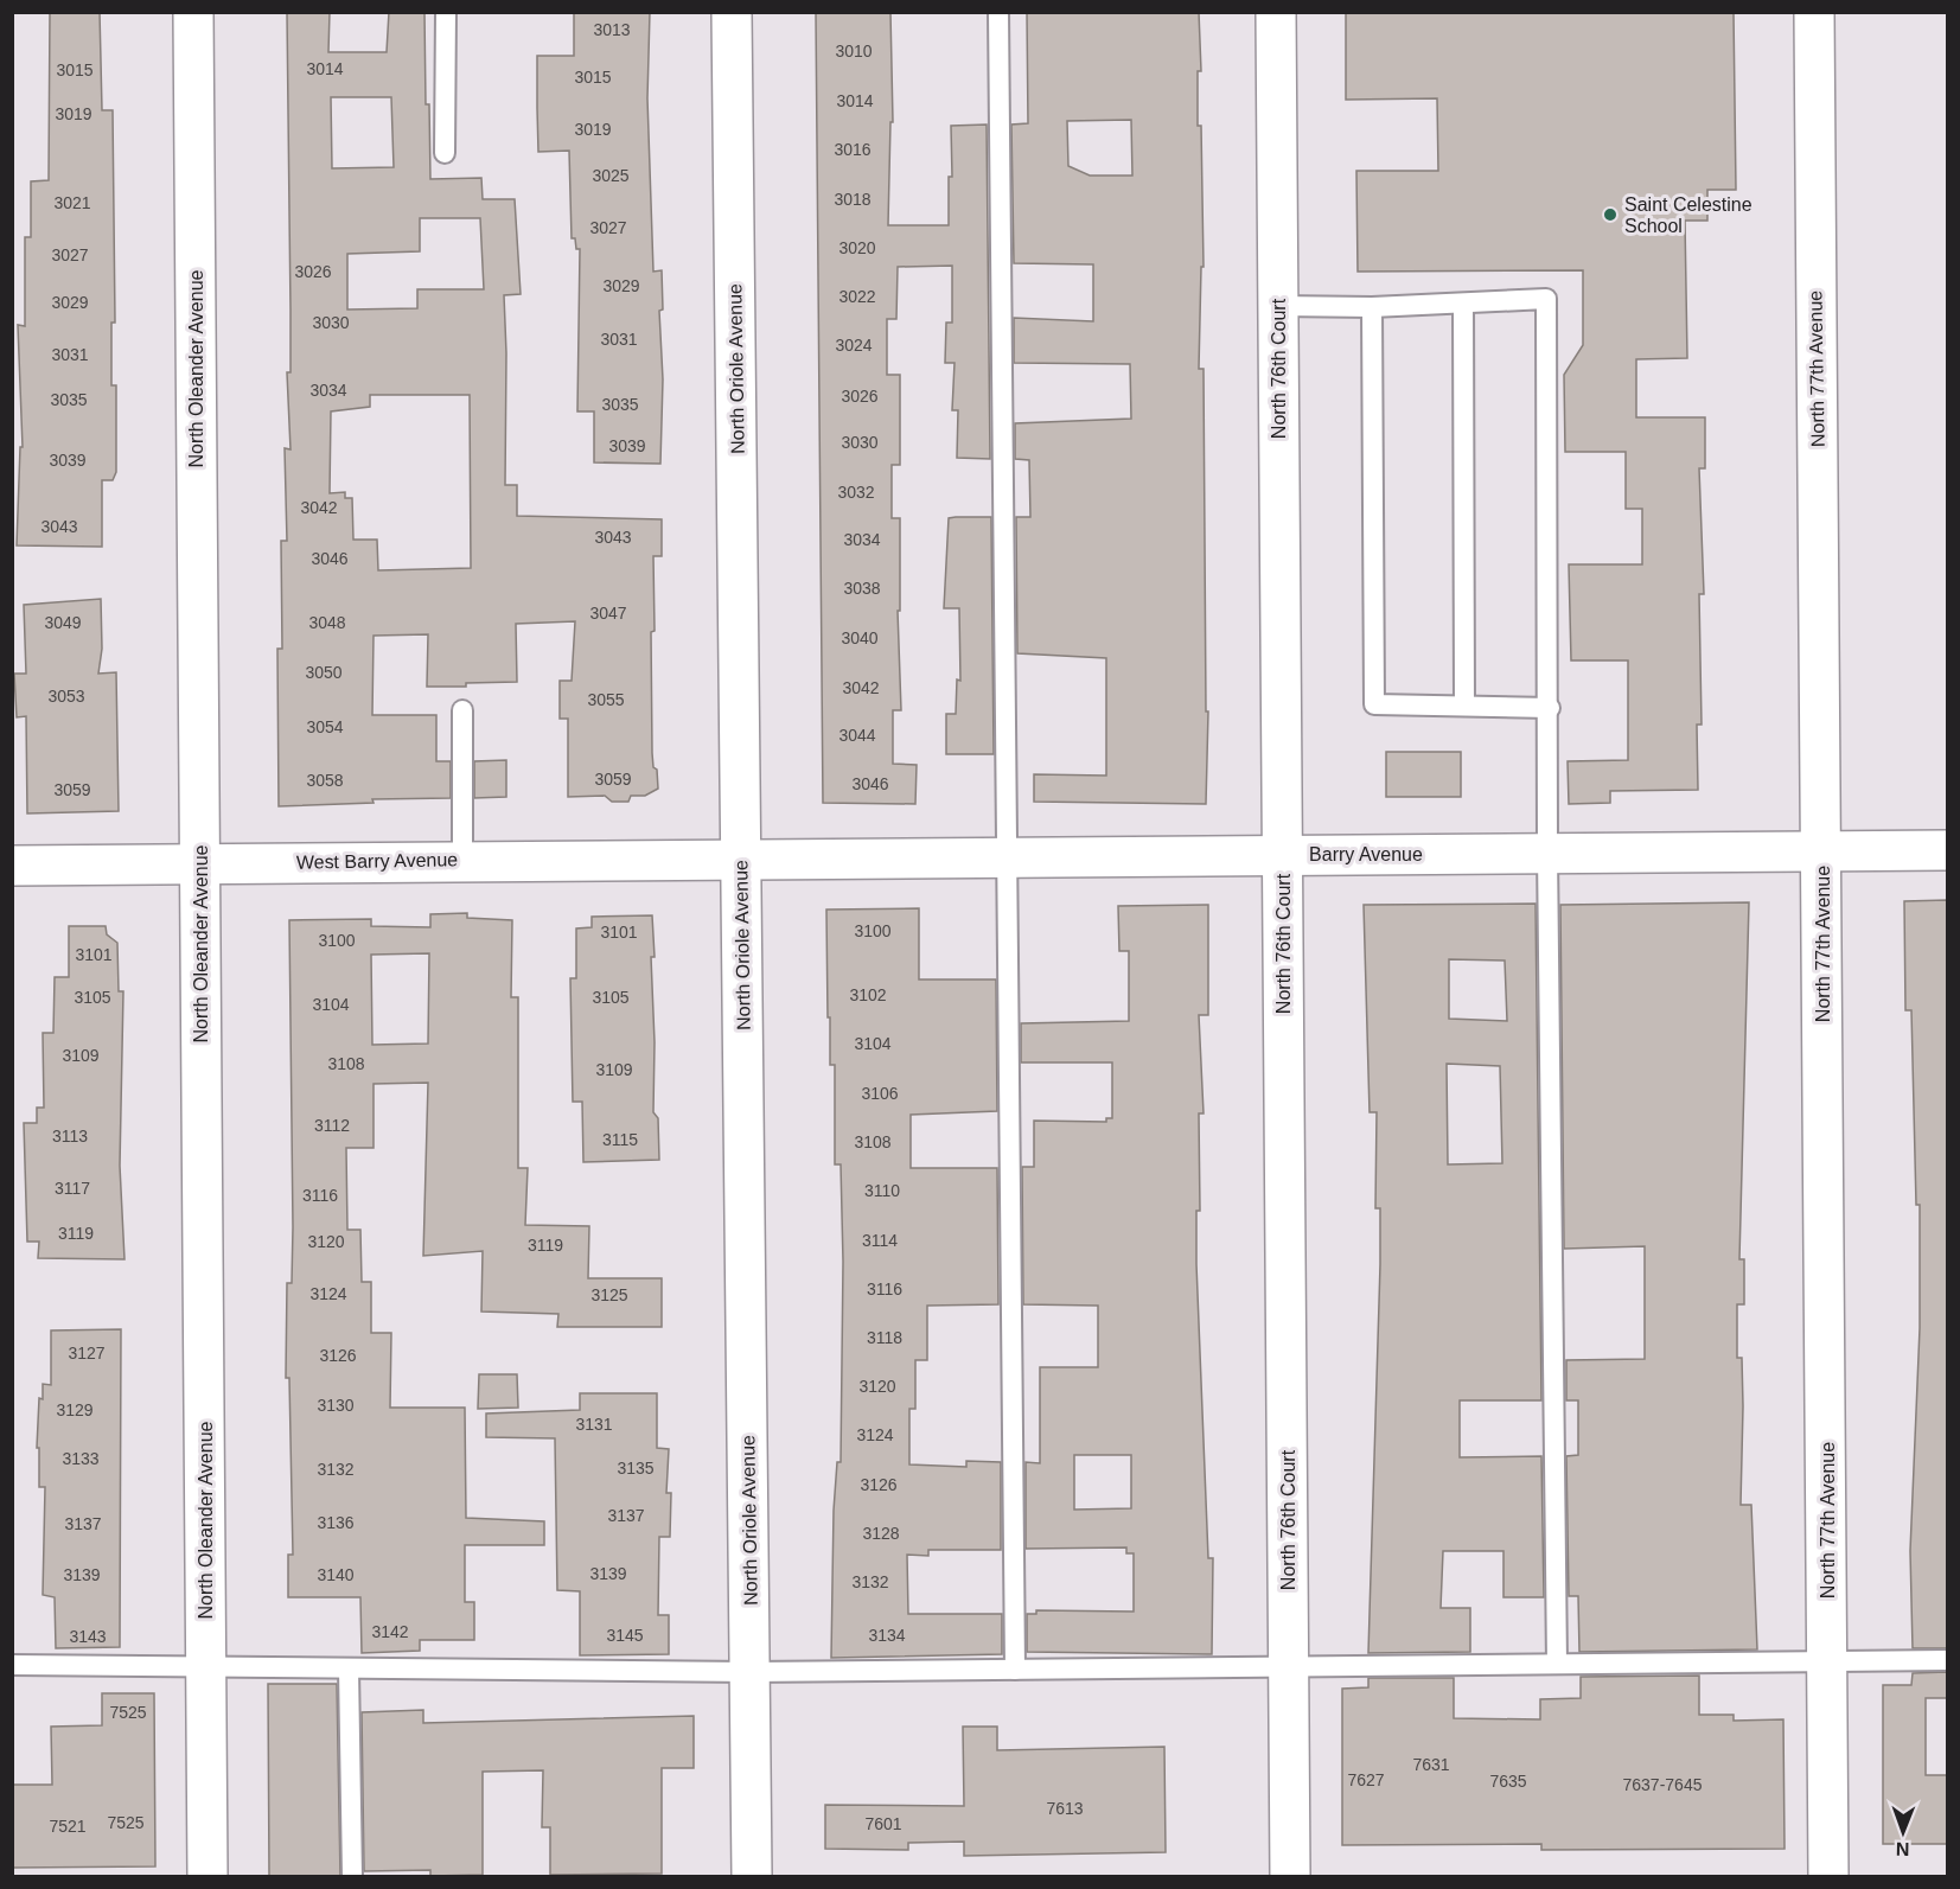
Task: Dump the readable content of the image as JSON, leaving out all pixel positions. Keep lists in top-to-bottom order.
{
  "streets": {
    "street": [
      "North Oleander Avenue",
      "North Oriole Avenue",
      "North 76th Court",
      "North 77th Avenue",
      "Barry Avenue",
      "West Barry Avenue"
    ]
  },
  "crossings": [
    ["North Oleander Avenue", "West Barry Avenue"],
    ["North Oriole Avenue", "Barry Avenue"],
    ["North Oriole Avenue", "West Barry Avenue"],
    ["North 76th Court", "Barry Avenue"],
    ["North 77th Avenue", "Barry Avenue"],
    ["Barry Avenue", "West Barry Avenue"]
  ],
  "places": ["Saint Celestine School"],
  "house_numbers": [
    "3013",
    "3010",
    "3014",
    "3015",
    "3015",
    "3014",
    "3019",
    "3019",
    "3016",
    "3025",
    "3018",
    "3021",
    "3027",
    "3020",
    "3027",
    "3026",
    "3029",
    "3022",
    "3029",
    "3030",
    "3031",
    "3024",
    "3031",
    "3034",
    "3026",
    "3035",
    "3035",
    "3030",
    "3039",
    "3039",
    "3032",
    "3042",
    "3043",
    "3043",
    "3034",
    "3046",
    "3038",
    "3047",
    "3049",
    "3048",
    "3040",
    "3050",
    "3042",
    "3053",
    "3055",
    "3054",
    "3044",
    "3059",
    "3058",
    "3046",
    "3059",
    "3100",
    "3101",
    "3100",
    "3101",
    "3102",
    "3105",
    "3105",
    "3104",
    "3104",
    "3109",
    "3108",
    "3109",
    "3106",
    "3112",
    "3113",
    "3115",
    "3108",
    "3117",
    "3110",
    "3116",
    "3119",
    "3114",
    "3120",
    "3119",
    "3116",
    "3124",
    "3125",
    "3118",
    "3127",
    "3126",
    "3120",
    "3130",
    "3129",
    "3131",
    "3124",
    "3133",
    "3135",
    "3132",
    "3126",
    "3137",
    "3136",
    "3137",
    "3128",
    "3139",
    "3139",
    "3140",
    "3132",
    "3142",
    "3145",
    "3134",
    "3143",
    "7525",
    "7631",
    "7627",
    "7635",
    "7637-7645",
    "7613",
    "7525",
    "7601",
    "7521"
  ],
  "north": "bottom"
}
